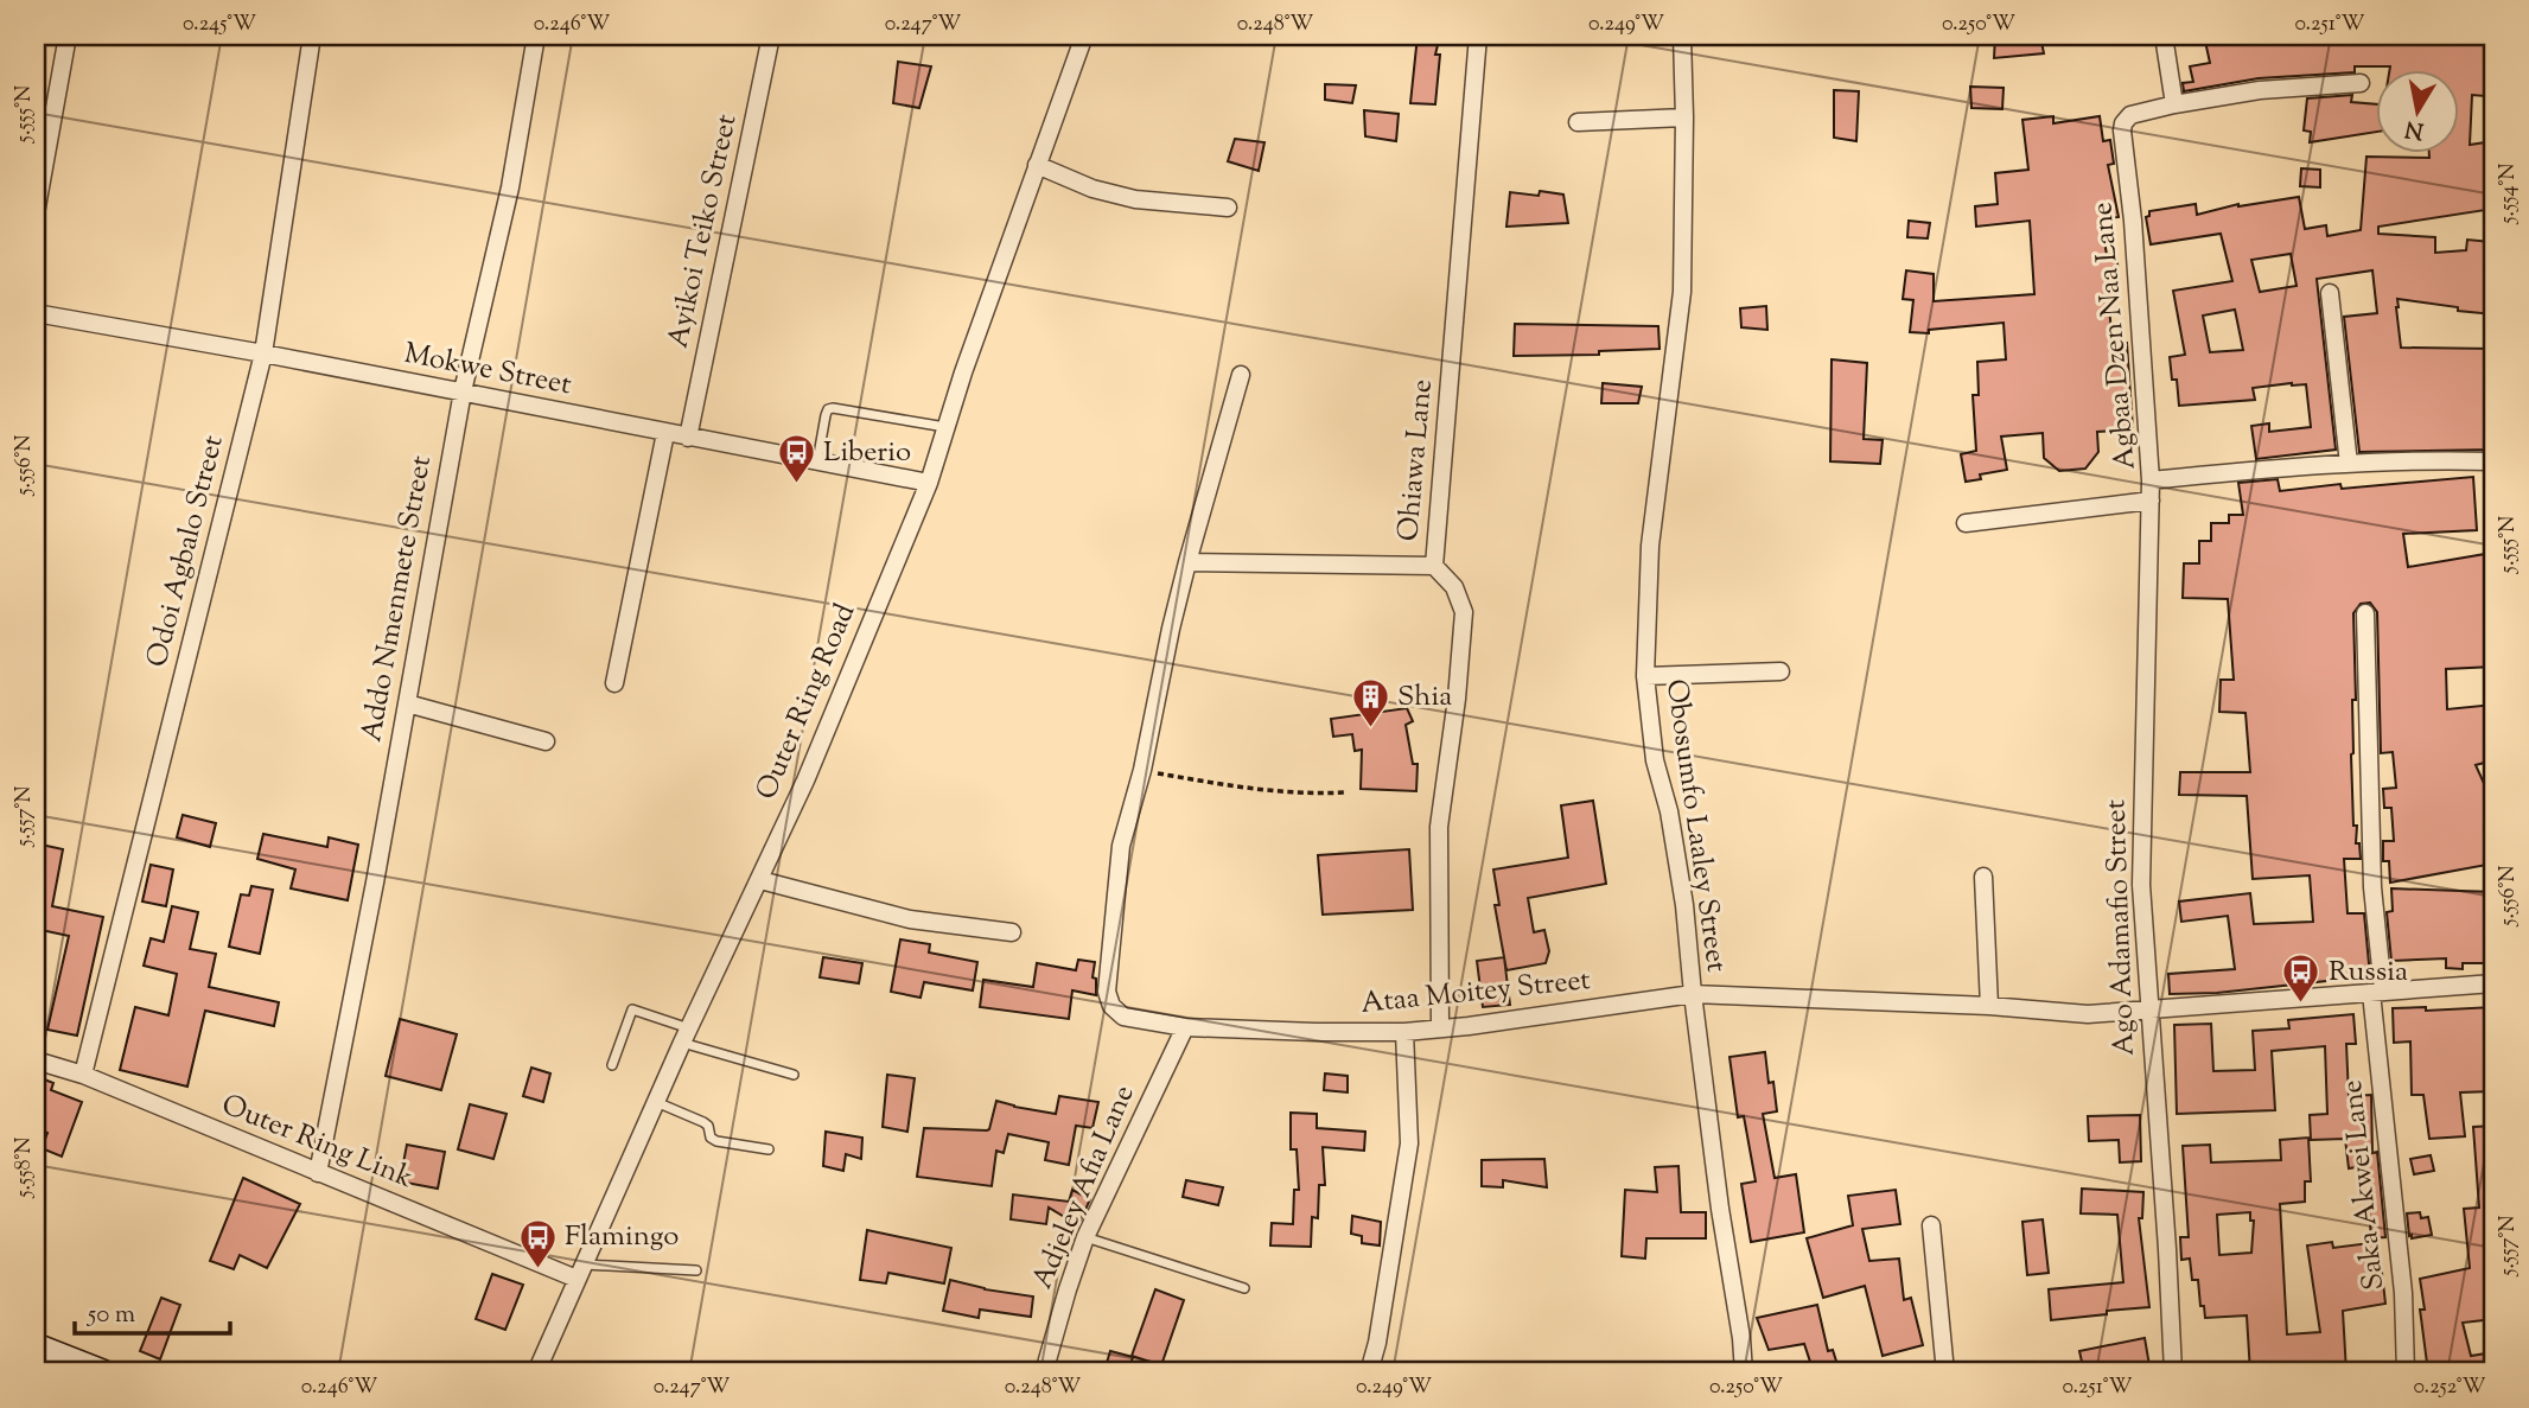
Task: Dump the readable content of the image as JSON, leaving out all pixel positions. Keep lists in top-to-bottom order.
{
  "streets": {
    "street": [
      "Ayikoi Teiko Street",
      "Agbaa Dzen Naa Lane",
      "Mokwe Street",
      "Ohiawa Lane",
      "Odoi Agbalo Street",
      "Addo Nmenmete Street",
      "Outer Ring Road",
      "Obosumfo Laaley Street",
      "Ago Adamafio Street",
      "Ataa Moitey Street",
      "Outer Ring Link",
      "Saka Akwei Lane",
      "Adjeley Afia Lane"
    ]
  },
  "crossings": [
    ["Ayikoi Teiko Street", "Mokwe Street"],
    ["Agbaa Dzen Naa Lane", "Ago Adamafio Street"],
    ["Mokwe Street", "Odoi Agbalo Street"],
    ["Mokwe Street", "Addo Nmenmete Street"],
    ["Mokwe Street", "Outer Ring Road"],
    ["Ohiawa Lane", "Ataa Moitey Street"],
    ["Odoi Agbalo Street", "Outer Ring Link"],
    ["Addo Nmenmete Street", "Outer Ring Link"],
    ["Outer Ring Road", "Outer Ring Link"],
    ["Obosumfo Laaley Street", "Ataa Moitey Street"],
    ["Ago Adamafio Street", "Ataa Moitey Street"],
    ["Ataa Moitey Street", "Saka Akwei Lane"],
    ["Ataa Moitey Street", "Adjeley Afia Lane"]
  ],
  "places": {
    "bus stop": ["Liberio", "Russia", "Flamingo"],
    "building": ["Shia"]
  },
  "scale_bar": "50 m",
  "north": "bottom",
  "coordinates": [
    "0.245°W",
    "0.246°W",
    "0.247°W",
    "0.248°W",
    "0.249°W",
    "0.250°W",
    "0.251°W",
    "5.555°N",
    "5.554°N",
    "5.556°N",
    "5.557°N",
    "5.558°N",
    "0.252°W"
  ]
}
